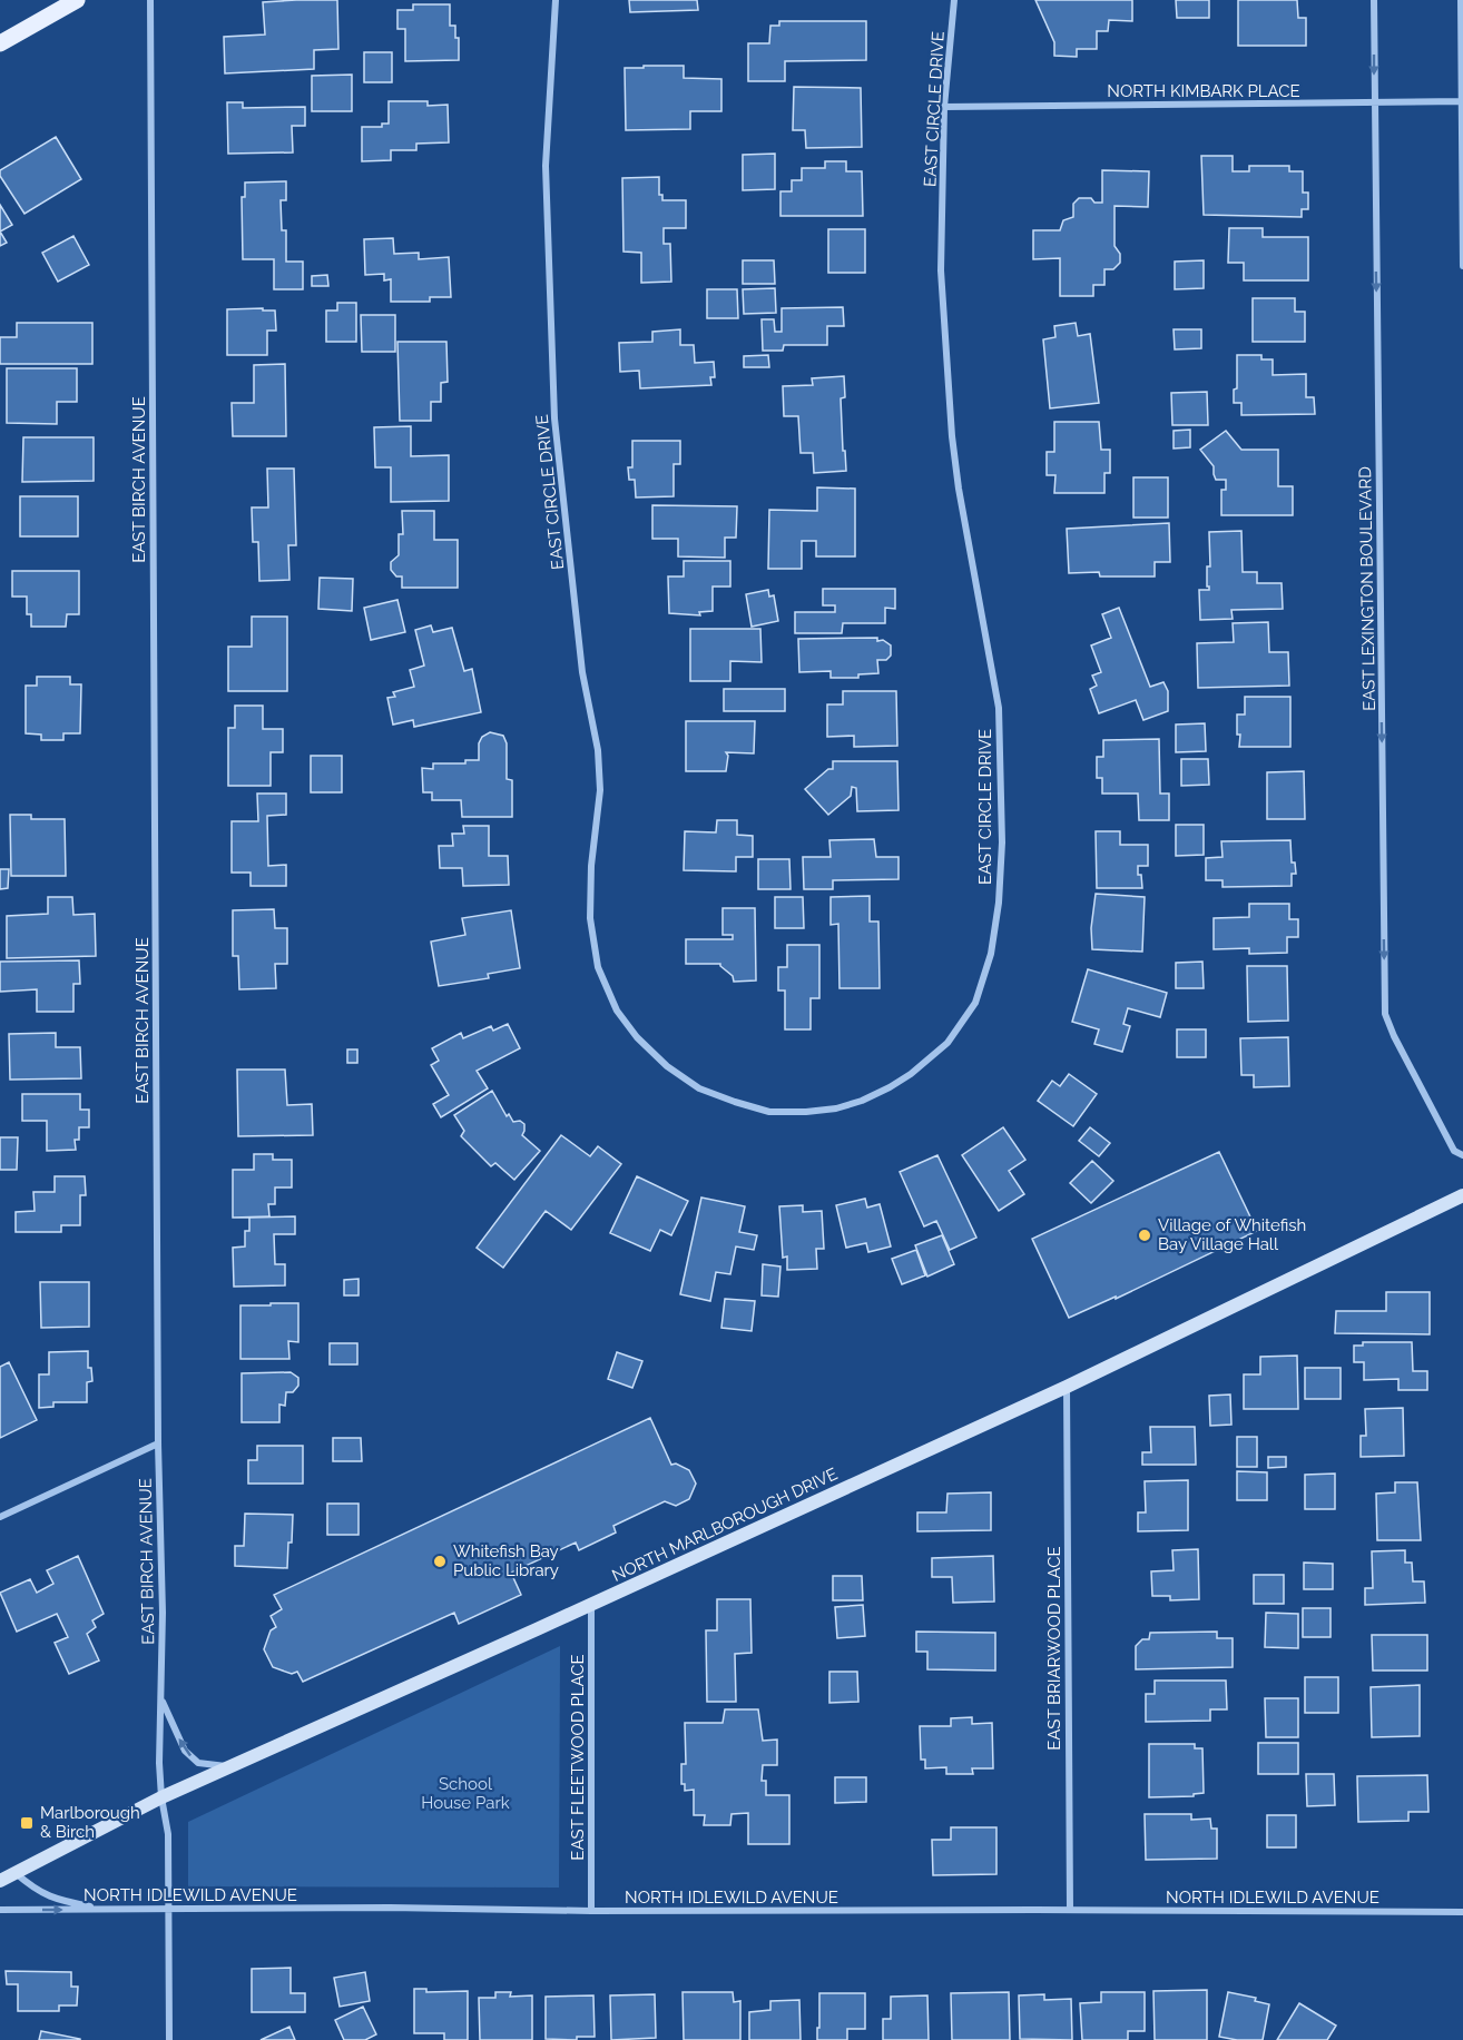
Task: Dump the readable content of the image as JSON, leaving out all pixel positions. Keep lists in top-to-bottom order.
{
  "streets": {
    "street": [
      "NORTH KIMBARK PLACE",
      "EAST CIRCLE DRIVE",
      "EAST BIRCH AVENUE",
      "EAST LEXINGTON BOULEVARD",
      "NORTH MARLBOROUGH DRIVE",
      "EAST BRIARWOOD PLACE",
      "EAST FLEETWOOD PLACE",
      "NORTH IDLEWILD AVENUE"
    ]
  },
  "crossings": [
    ["NORTH KIMBARK PLACE", "EAST CIRCLE DRIVE"],
    ["NORTH KIMBARK PLACE", "EAST LEXINGTON BOULEVARD"],
    ["EAST BIRCH AVENUE", "NORTH MARLBOROUGH DRIVE"],
    ["EAST BIRCH AVENUE", "NORTH IDLEWILD AVENUE"],
    ["NORTH MARLBOROUGH DRIVE", "EAST BRIARWOOD PLACE"],
    ["NORTH MARLBOROUGH DRIVE", "EAST FLEETWOOD PLACE"],
    ["EAST BRIARWOOD PLACE", "NORTH IDLEWILD AVENUE"],
    ["EAST FLEETWOOD PLACE", "NORTH IDLEWILD AVENUE"]
  ],
  "one_way": ["EAST LEXINGTON BOULEVARD"],
  "parks": ["School House Park"],
  "places": {
    "other": ["Village of Whitefish Bay Village Hall", "Whitefish Bay Public Library"],
    "transit": ["Marlborough & Birch"]
  }
}
